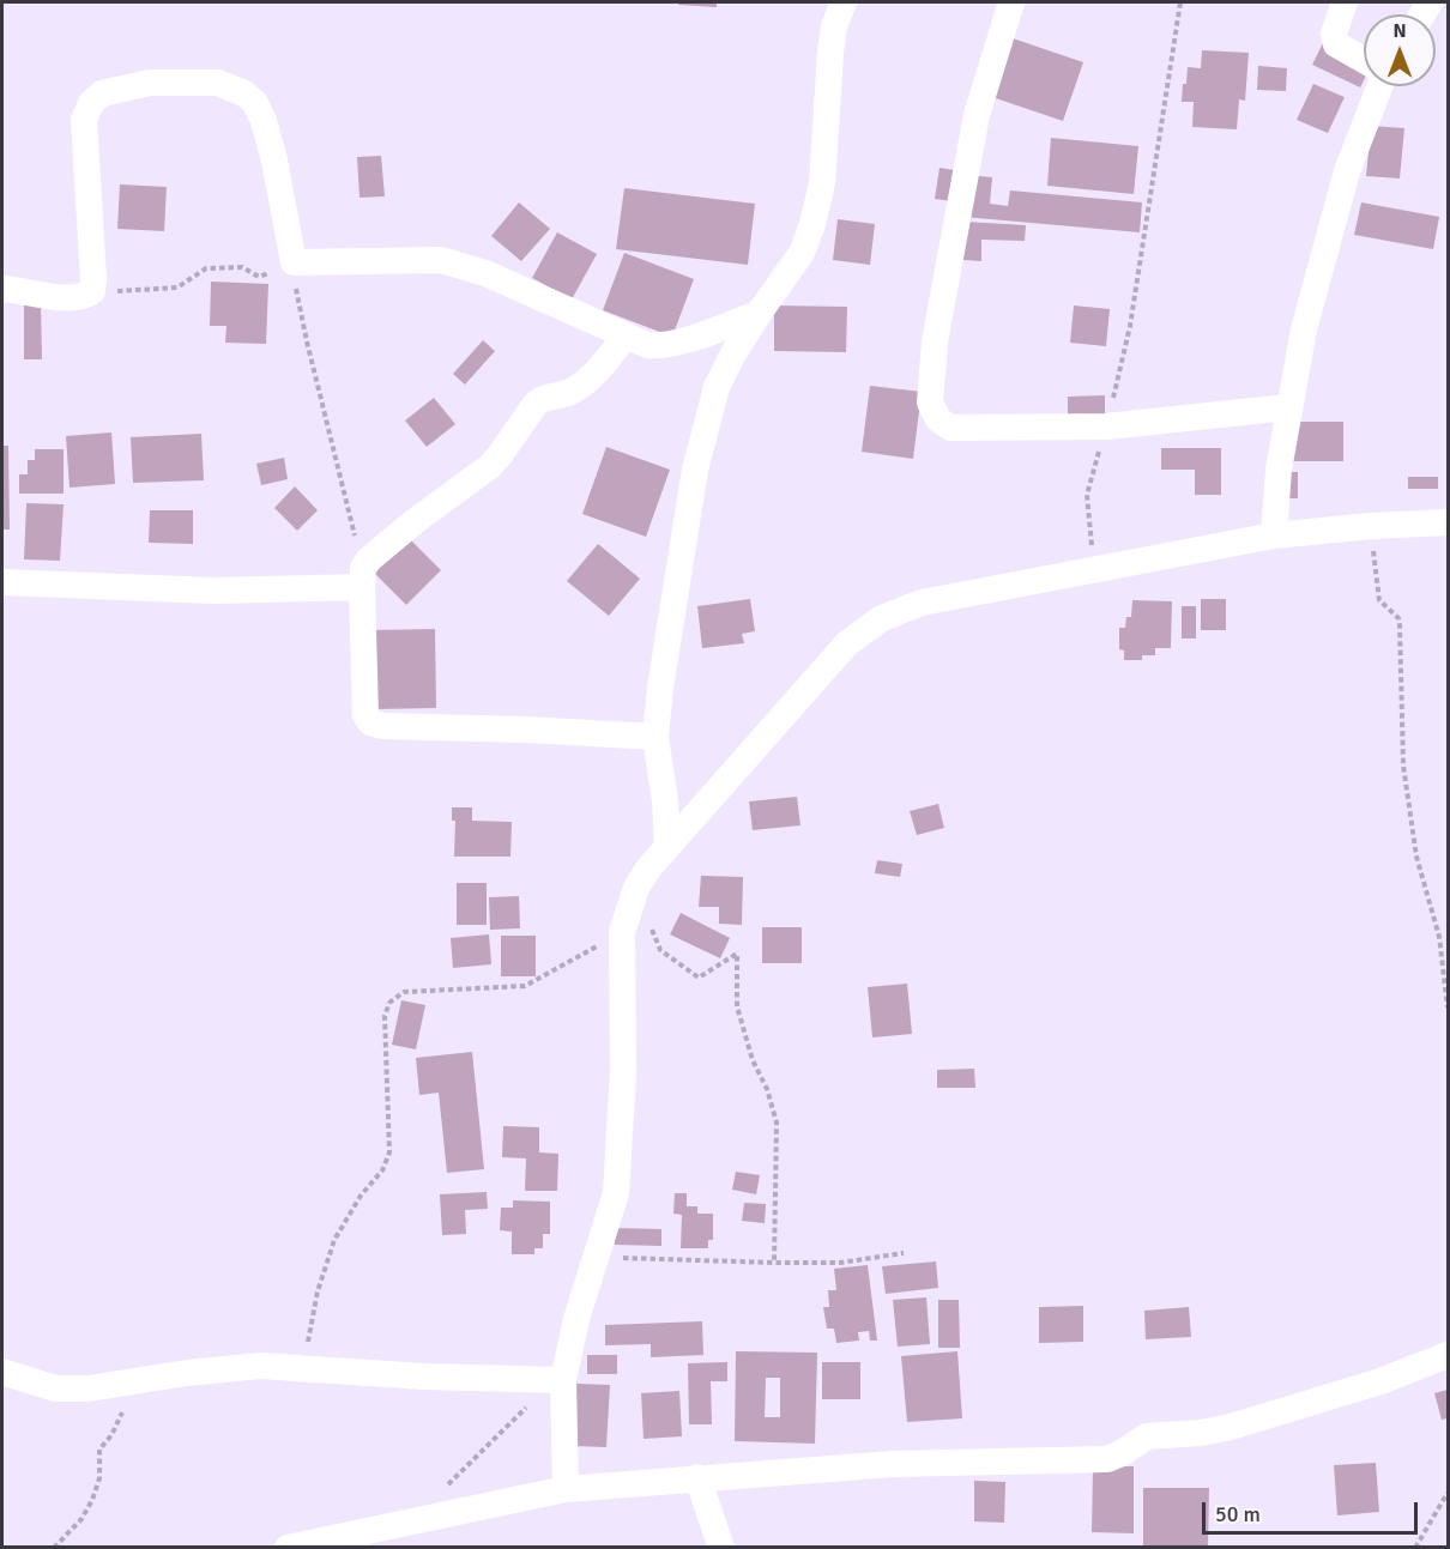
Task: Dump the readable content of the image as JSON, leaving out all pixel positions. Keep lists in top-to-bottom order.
{
  "scale_bar": "50 m",
  "north": "top"
}
